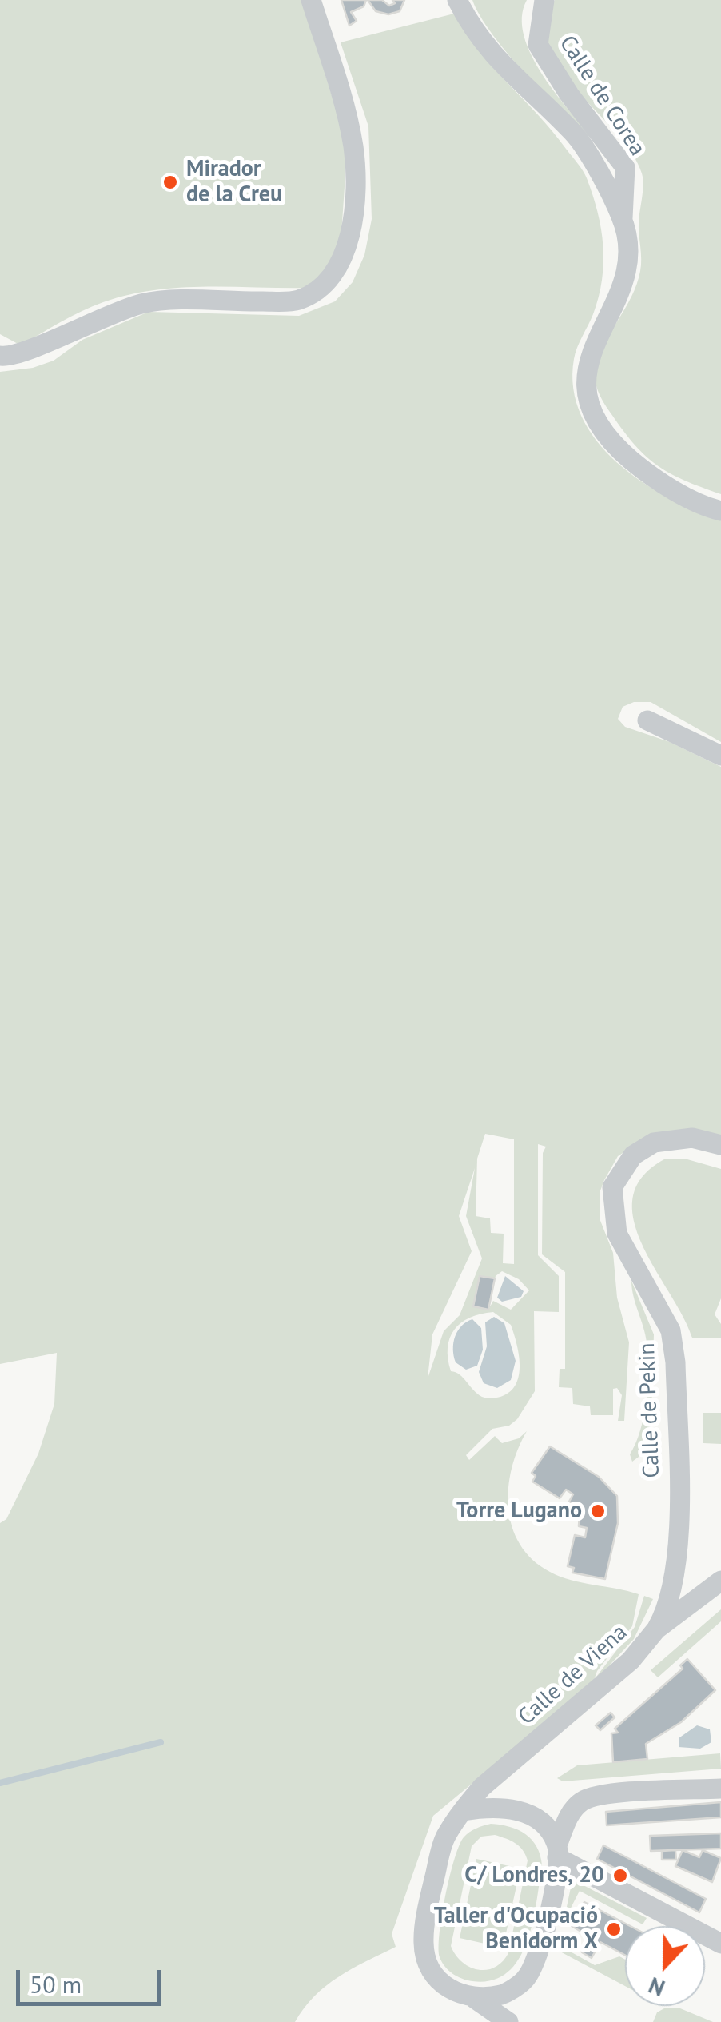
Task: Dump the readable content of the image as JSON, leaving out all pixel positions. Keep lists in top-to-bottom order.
{
  "streets": {
    "street": ["Calle de Corea", "Calle de Pekin", "Calle de Viena"]
  },
  "crossings": [
    ["Calle de Pekin", "Calle de Viena"]
  ],
  "places": [
    "Mirador de la Creu",
    "Torre Lugano",
    "C/ Londres, 20",
    "Taller d'Ocupació Benidorm X"
  ],
  "scale_bar": "50 m",
  "north": "bottom"
}
